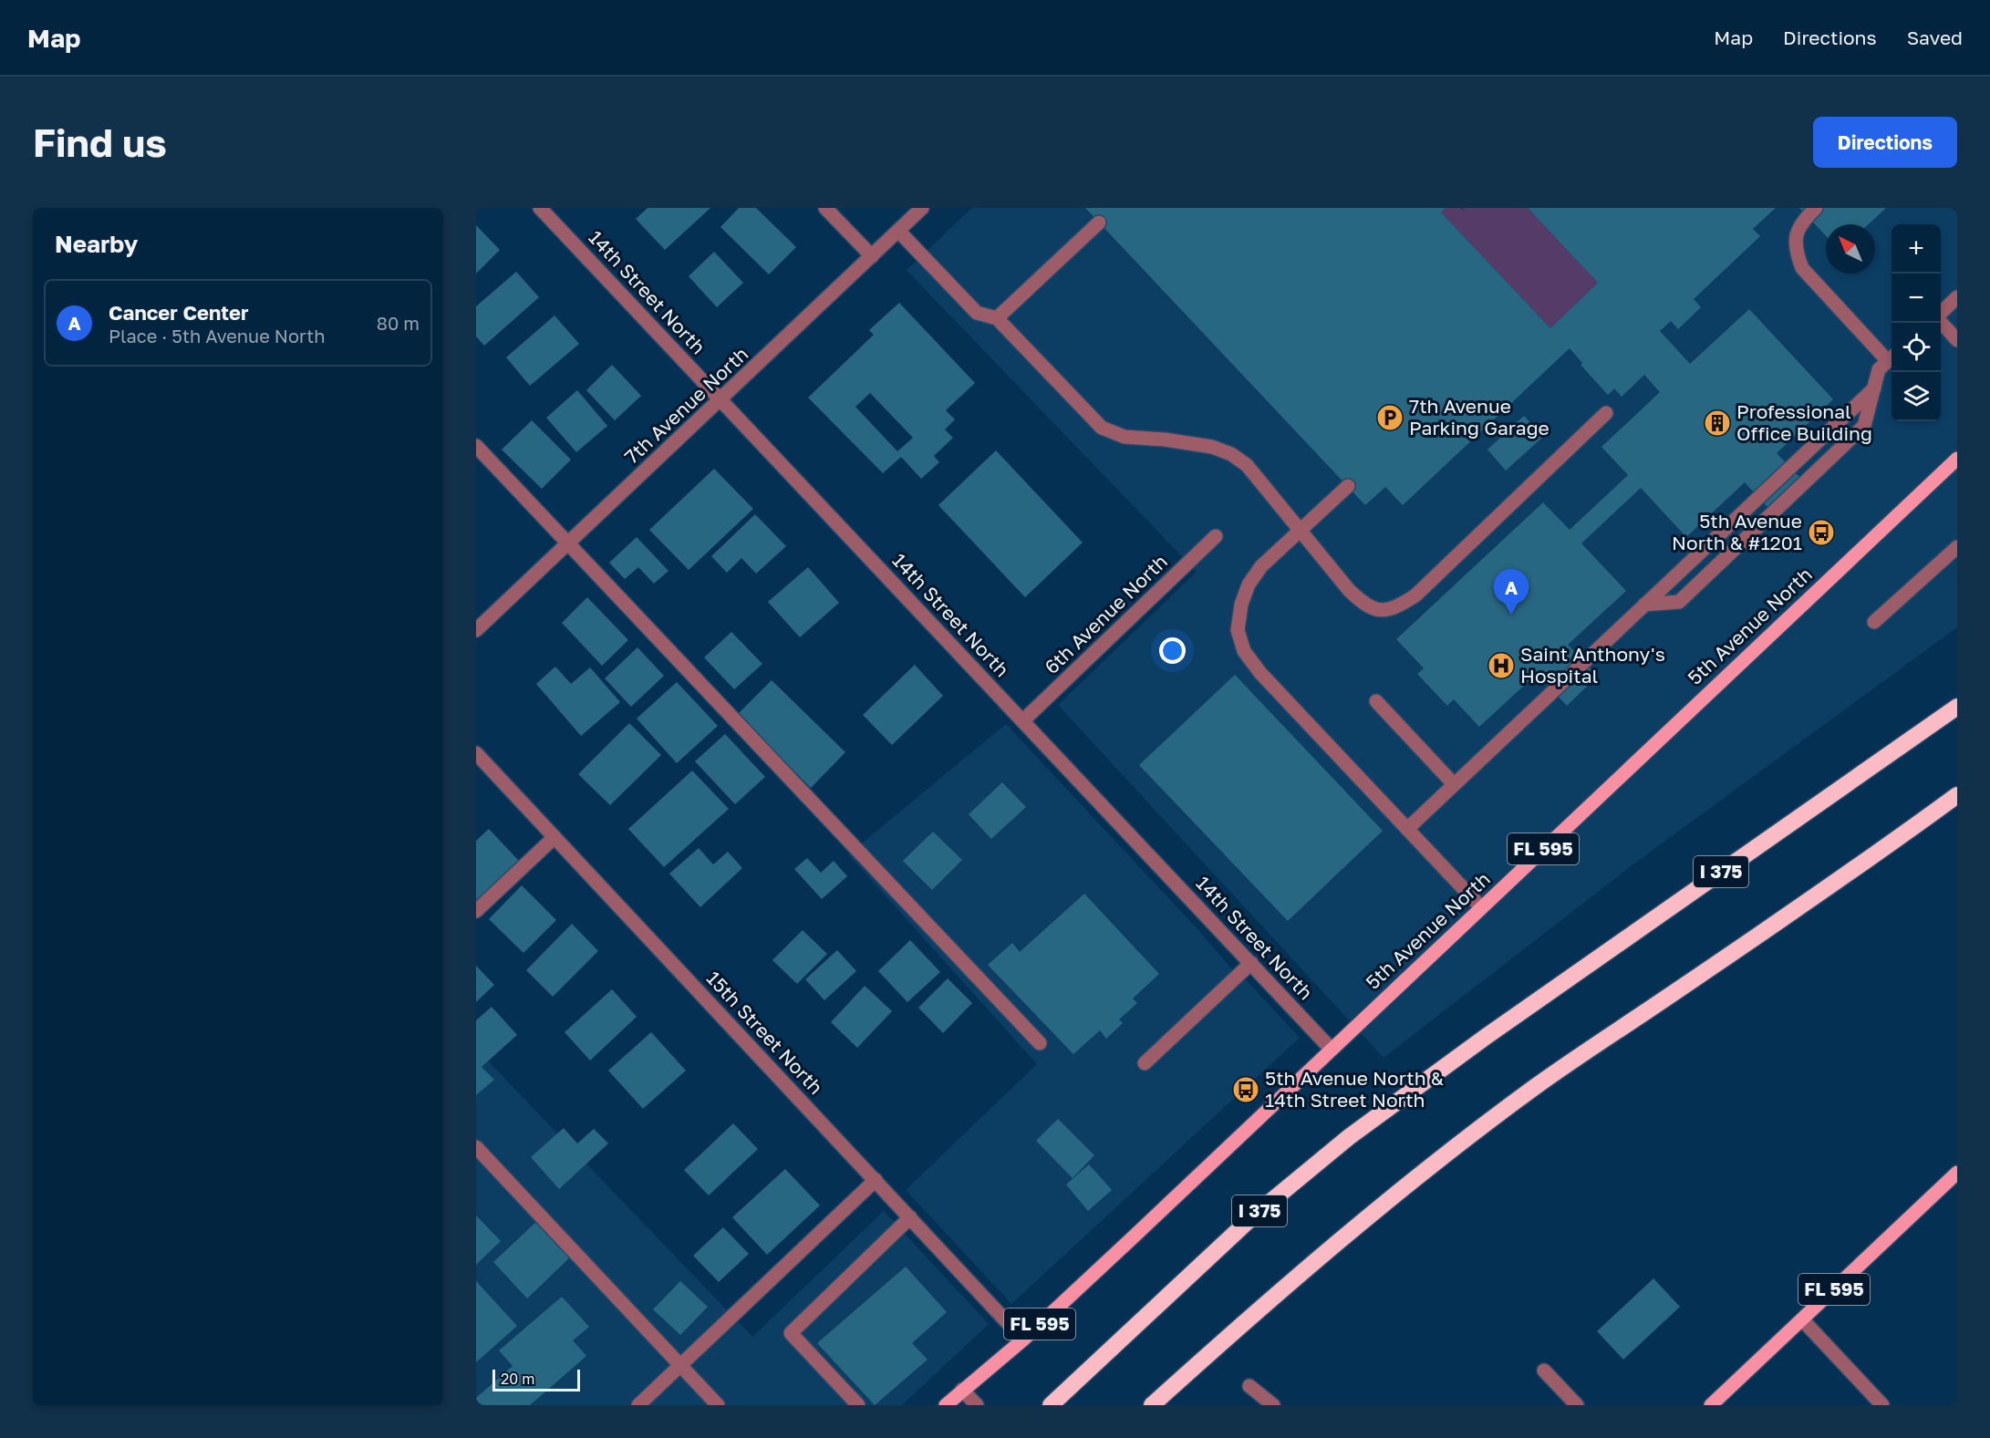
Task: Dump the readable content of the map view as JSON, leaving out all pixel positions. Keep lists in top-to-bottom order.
{
  "streets": {
    "highway": ["I 375"],
    "main road": ["5th Avenue North", "FL 595"],
    "street": [
      "14th Street North",
      "7th Avenue North",
      "6th Avenue North",
      "15th Street North"
    ]
  },
  "crossings": [
    ["14th Street North", "7th Avenue North"],
    ["14th Street North", "6th Avenue North"],
    ["14th Street North", "5th Avenue North"],
    ["5th Avenue North", "15th Street North"]
  ],
  "places": {
    "parking": ["7th Avenue Parking Garage"],
    "building": ["Professional Office Building"],
    "bus stop": ["5th Avenue North & #1201", "5th Avenue North & 14th Street North"],
    "hospital": ["Saint Anthony's Hospital"]
  },
  "scale_bar": "20 m",
  "north": "top left",
  "page": {
    "header": "Map",
    "nav": ["Map", "Directions", "Saved"],
    "buttons": "Directions",
    "title": "Find us",
    "heading": "Nearby",
    "map_buttons": ["+", "−"],
    "list": [
      {
        "mark": "A",
        "name": "Cancer Center",
        "note": "Place · 5th Avenue North",
        "value": "80 m"
      }
    ],
    "pins": "A",
    "scale": "20 m"
  }
}
